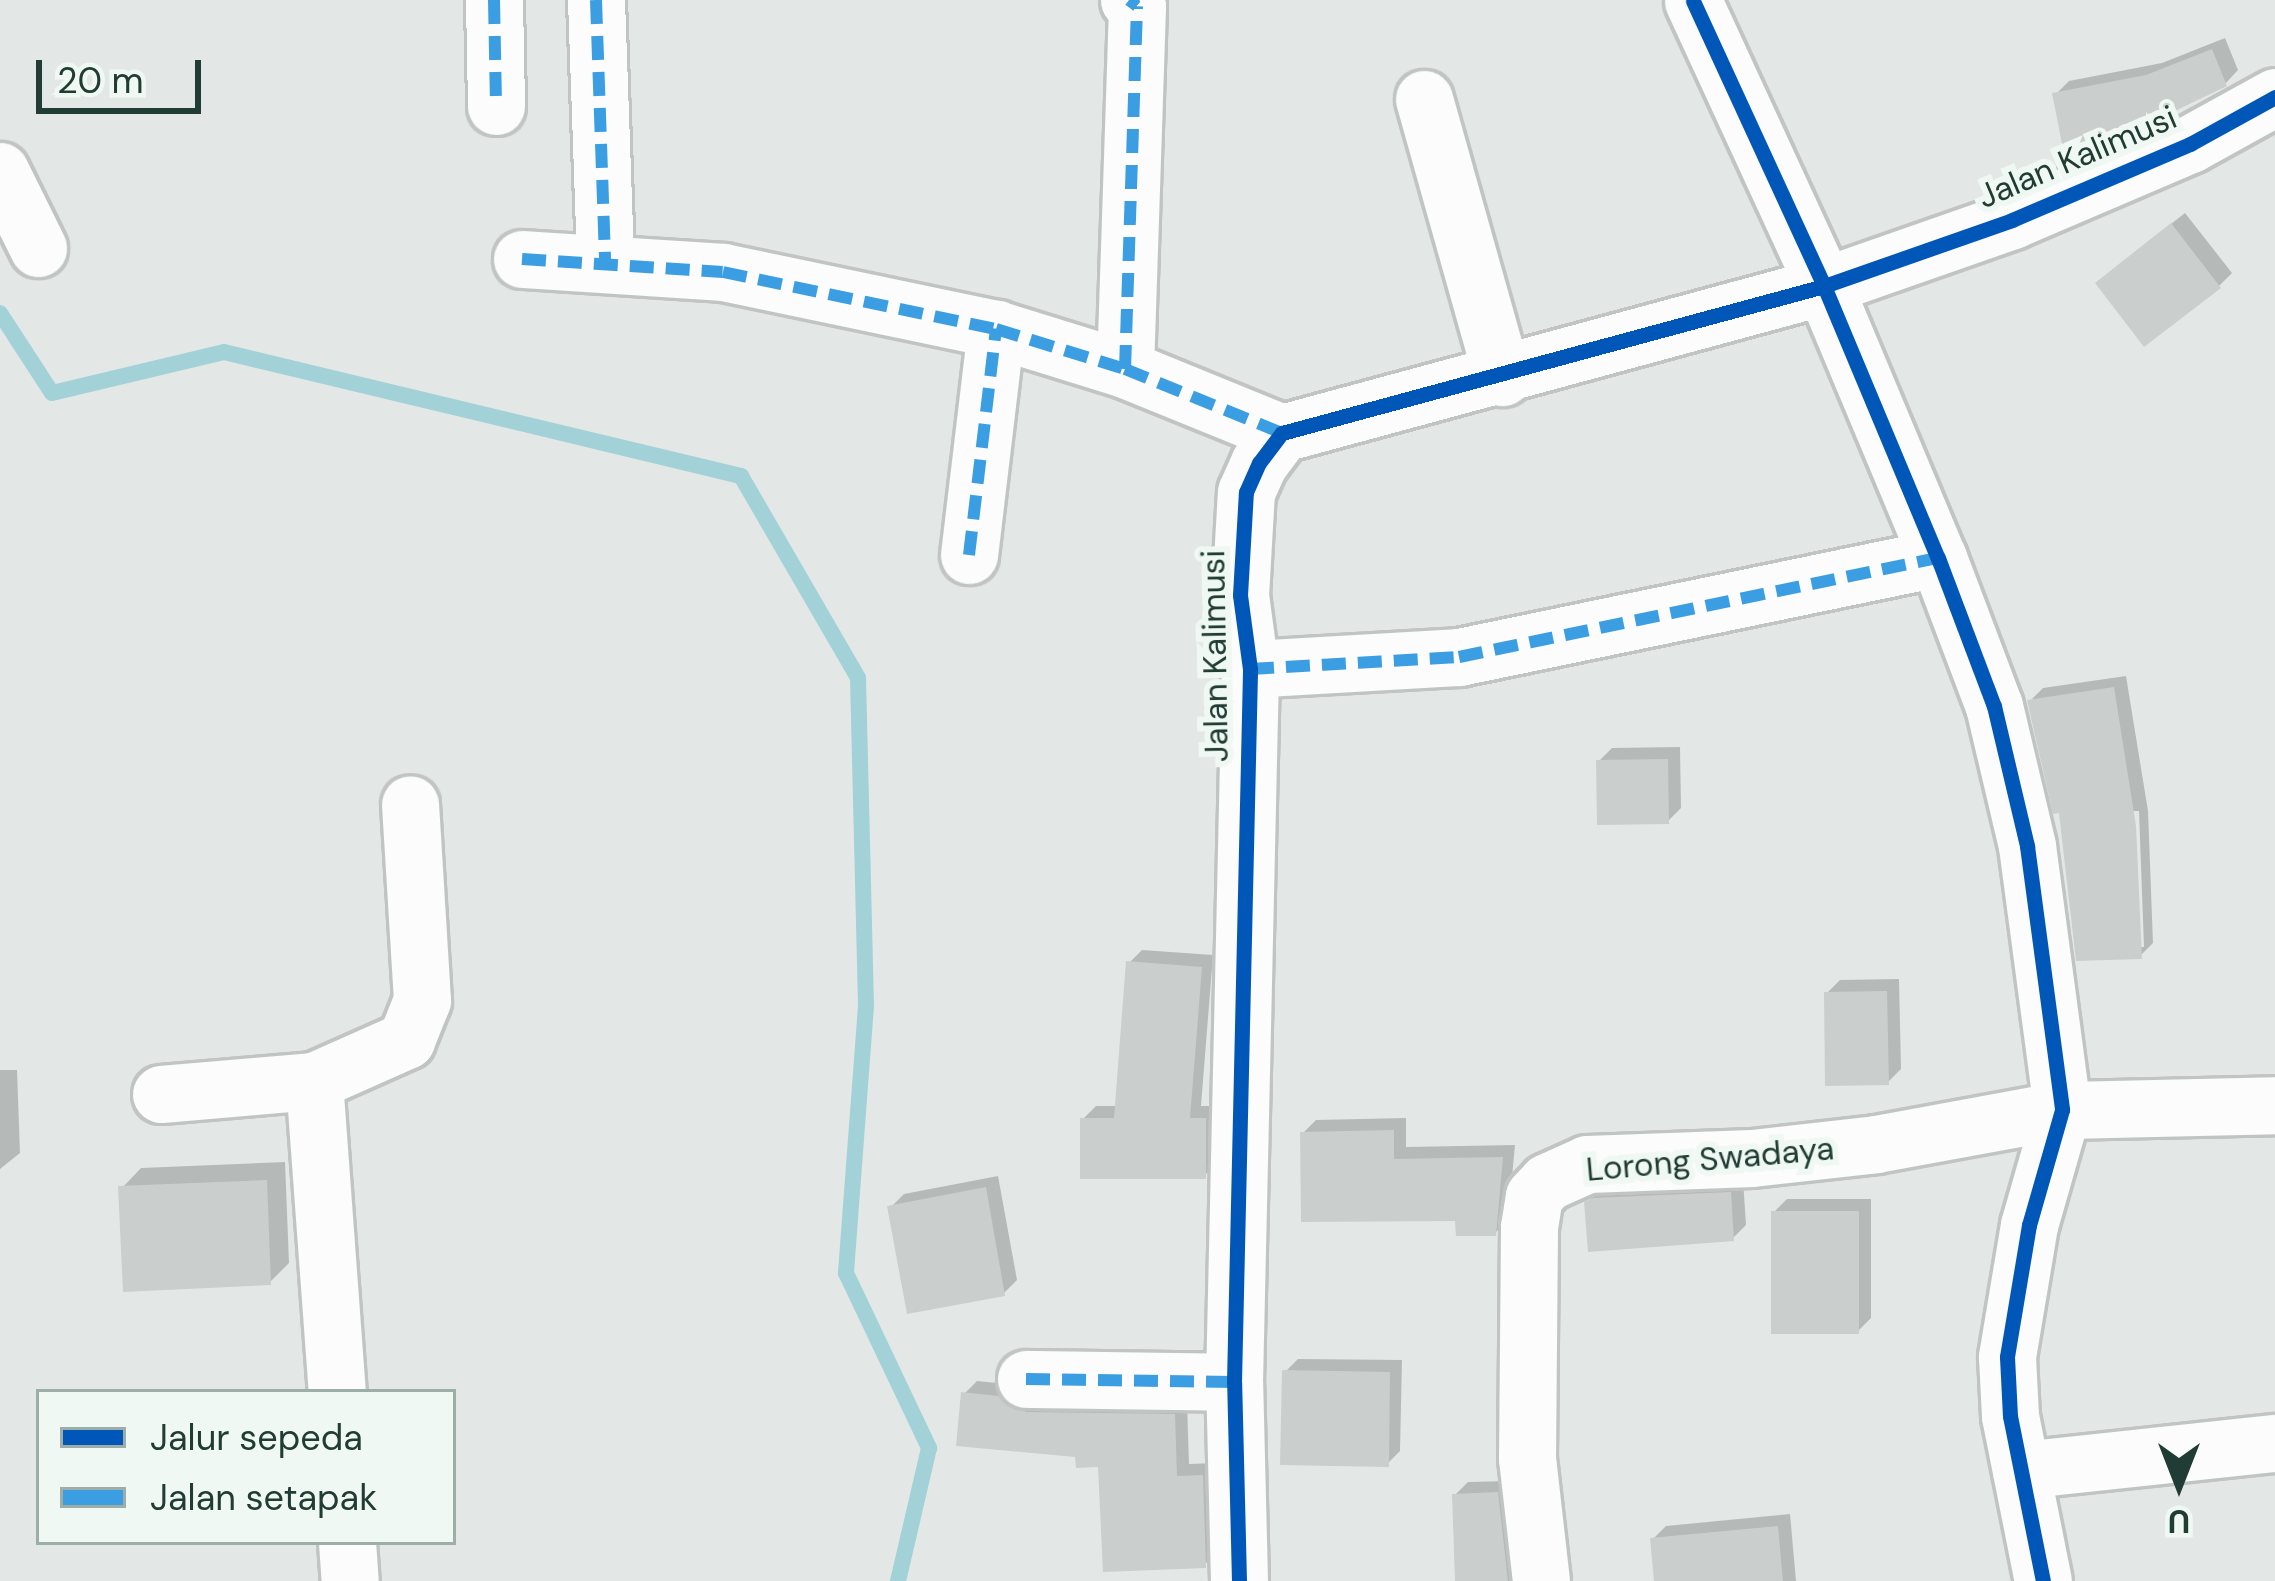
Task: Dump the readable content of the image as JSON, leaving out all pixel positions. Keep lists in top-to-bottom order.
{
  "streets": {
    "street": ["Jalan Kalimusi", "Lorong Swadaya"]
  },
  "legend": ["Jalur sepeda", "Jalan setapak"],
  "scale_bar": "20 m",
  "north": "bottom"
}
